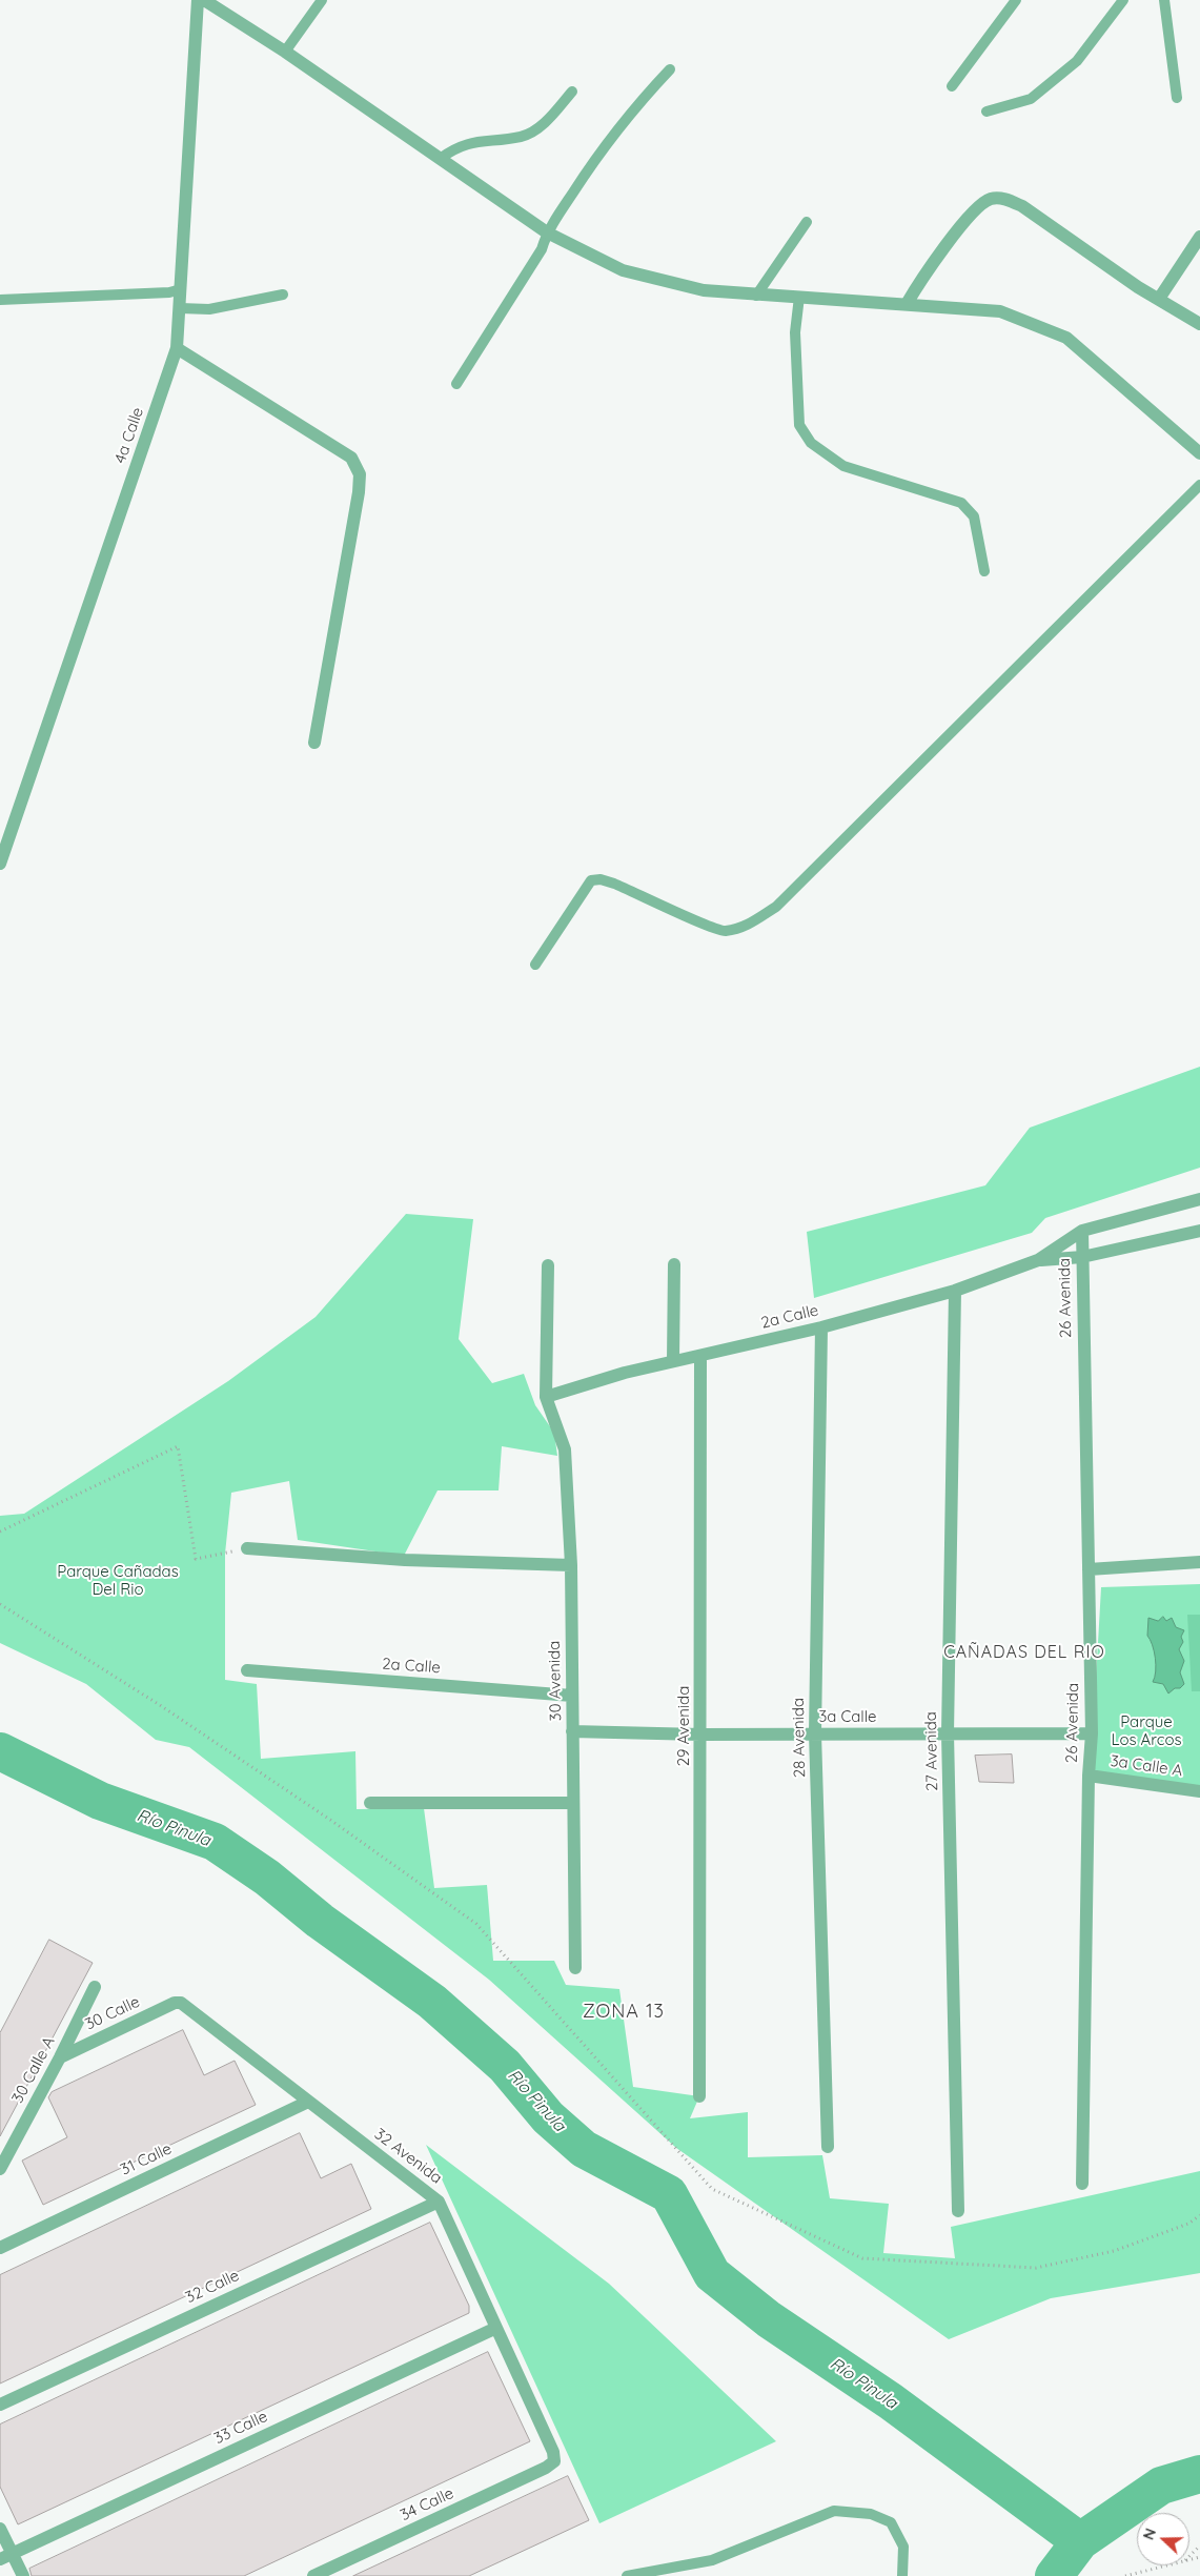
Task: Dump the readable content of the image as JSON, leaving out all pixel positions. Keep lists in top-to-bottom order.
{
  "streets": {
    "street": [
      "4a Calle",
      "26 Avenida",
      "2a Calle",
      "30 Avenida",
      "3a Calle",
      "29 Avenida",
      "28 Avenida",
      "27 Avenida",
      "3a Calle A",
      "30 Calle",
      "30 Calle A",
      "32 Avenida",
      "31 Calle",
      "32 Calle",
      "33 Calle",
      "34 Calle"
    ]
  },
  "crossings": [
    ["26 Avenida", "2a Calle"],
    ["26 Avenida", "3a Calle"],
    ["26 Avenida", "3a Calle A"],
    ["2a Calle", "30 Avenida"],
    ["2a Calle", "29 Avenida"],
    ["2a Calle", "28 Avenida"],
    ["2a Calle", "27 Avenida"],
    ["30 Avenida", "3a Calle"],
    ["3a Calle", "29 Avenida"],
    ["3a Calle", "28 Avenida"],
    ["3a Calle", "27 Avenida"],
    ["30 Calle", "30 Calle A"],
    ["30 Calle", "32 Avenida"],
    ["32 Avenida", "31 Calle"],
    ["32 Avenida", "32 Calle"],
    ["32 Avenida", "33 Calle"],
    ["32 Avenida", "34 Calle"]
  ],
  "districts": ["CAÑADAS DEL RIO", "ZONA 13"],
  "water": ["Río Pinula"],
  "parks": ["Parque Cañadas Del Rio", "Parque Los Arcos"],
  "north": "left"
}
